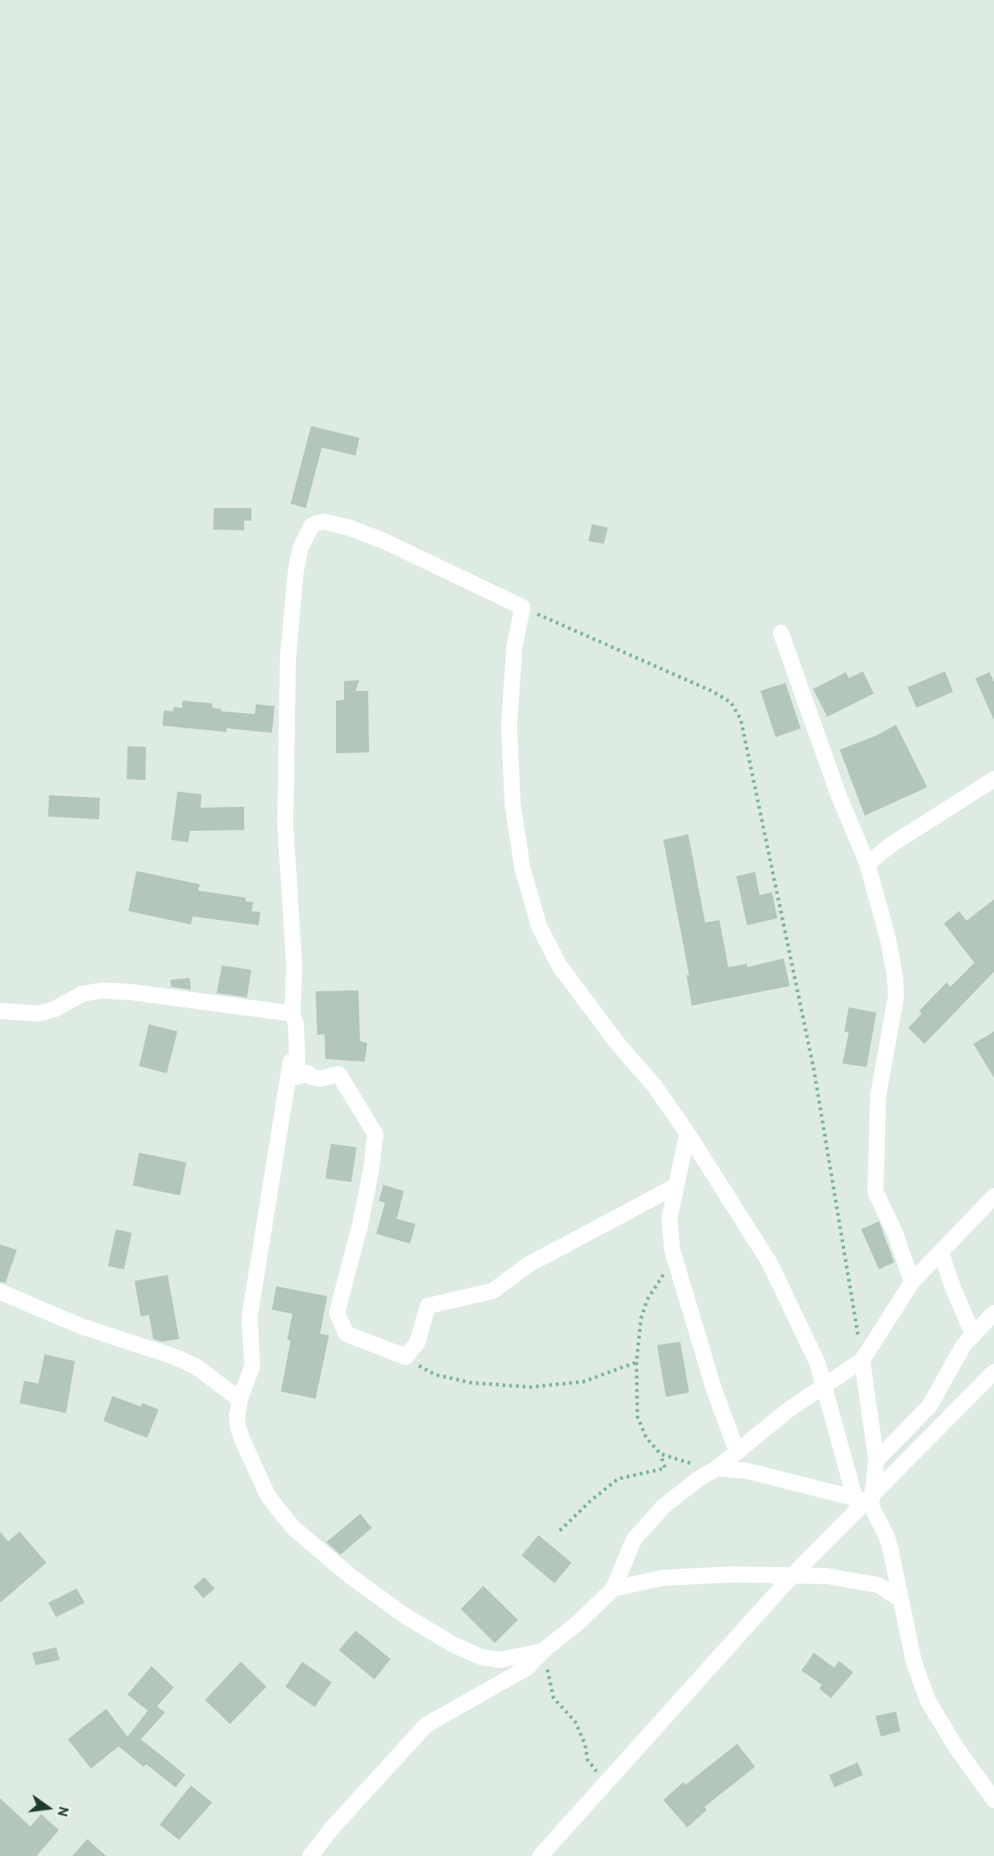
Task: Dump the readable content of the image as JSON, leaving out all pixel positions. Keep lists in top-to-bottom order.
{
  "north": "right"
}
